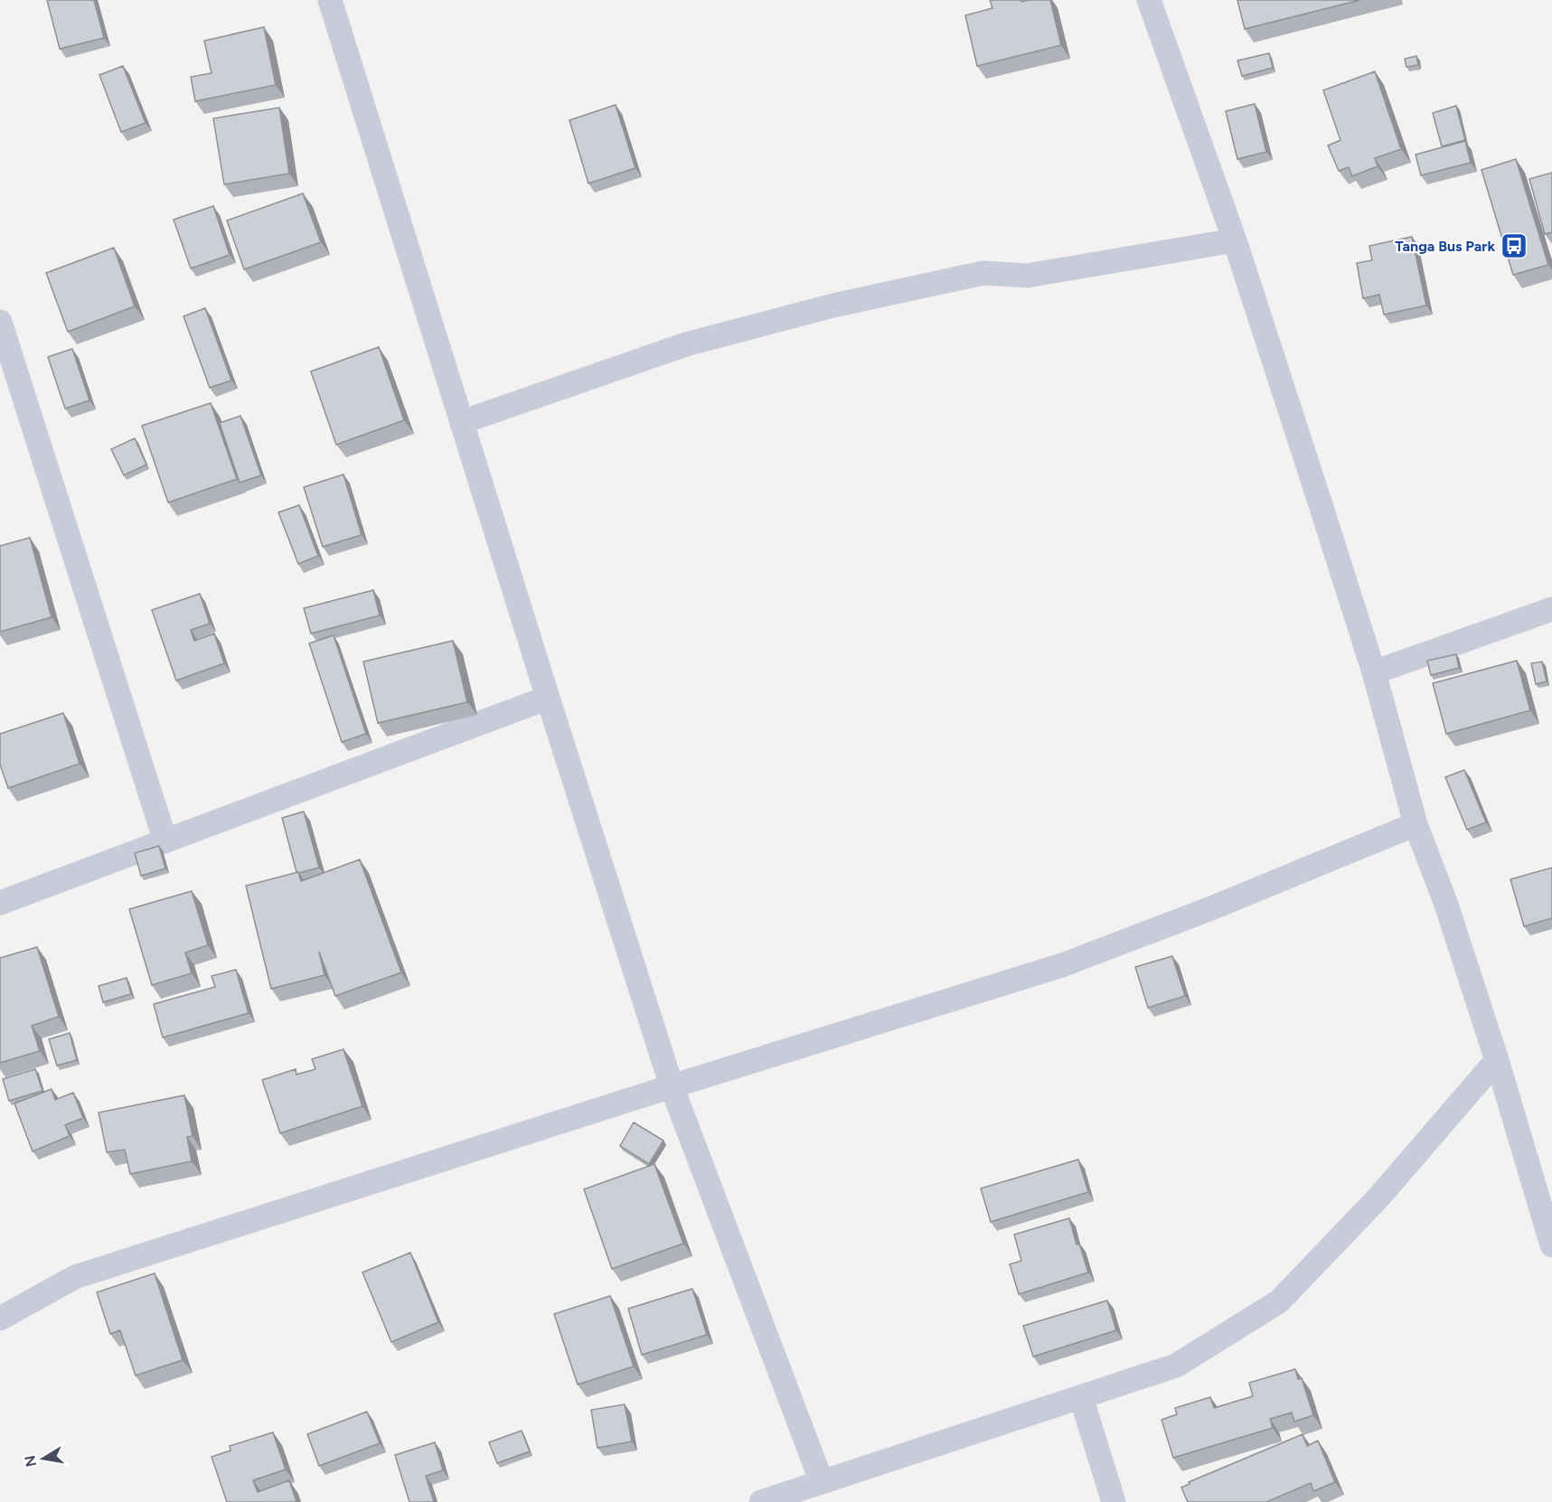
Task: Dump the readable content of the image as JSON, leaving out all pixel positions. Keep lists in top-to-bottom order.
{
  "places": {
    "bus stop": ["Tanga Bus Park"]
  },
  "north": "left"
}
